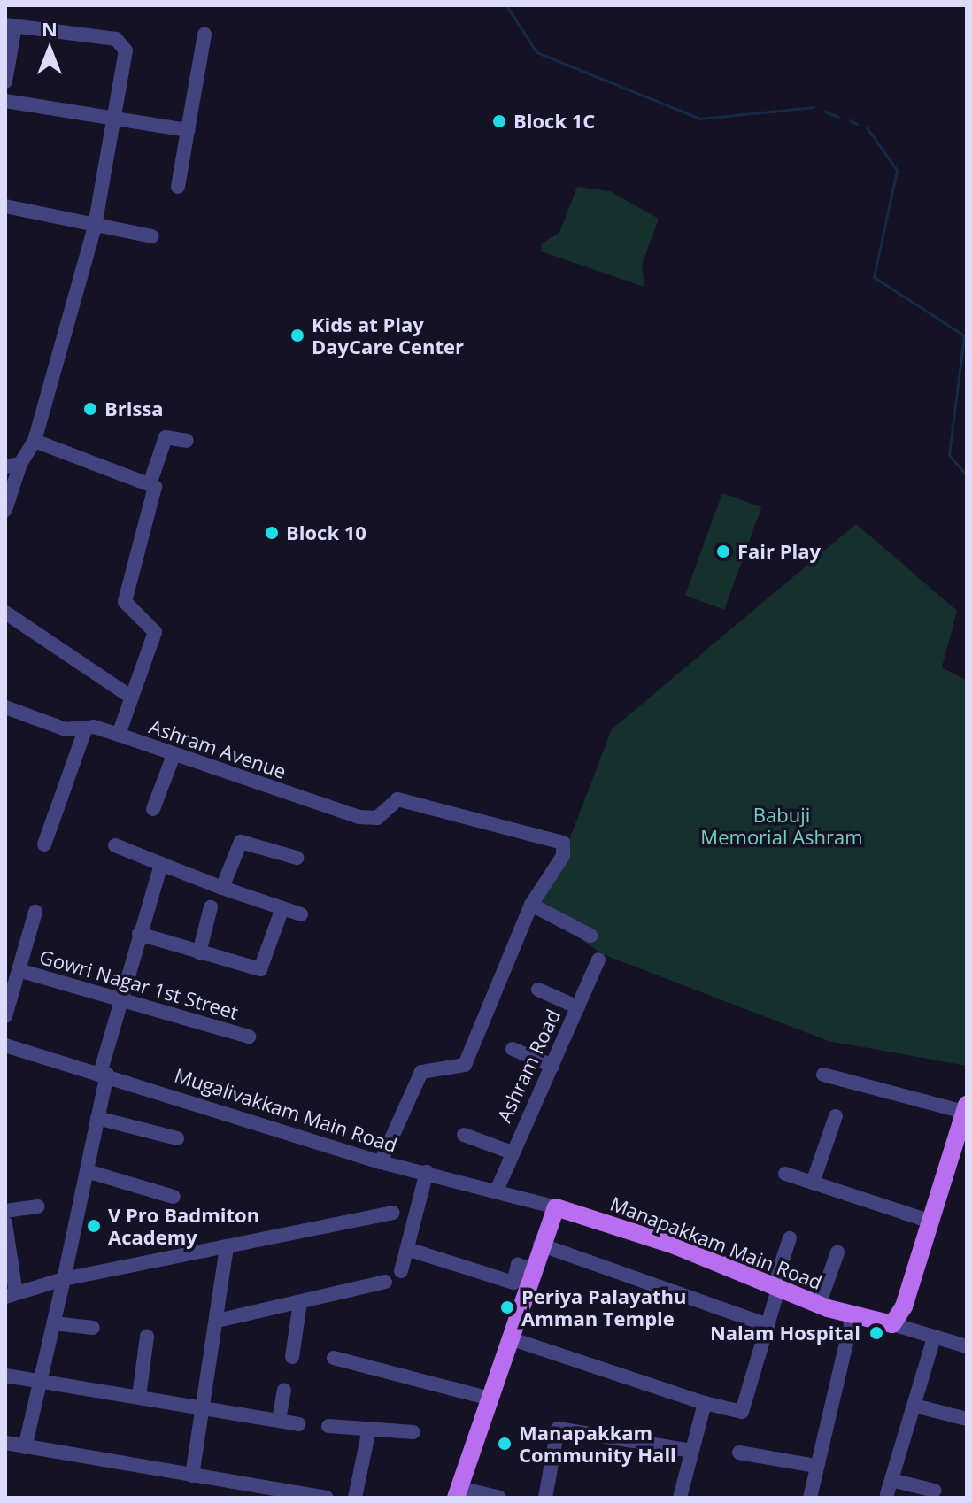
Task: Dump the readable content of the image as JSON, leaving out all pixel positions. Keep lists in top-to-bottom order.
{
  "streets": {
    "main road": ["Manapakkam Main Road"],
    "street": [
      "Ashram Avenue",
      "Gowri Nagar 1st Street",
      "Ashram Road",
      "Mugalivakkam Main Road"
    ]
  },
  "crossings": [
    ["Ashram Road", "Mugalivakkam Main Road"],
    ["Mugalivakkam Main Road", "Manapakkam Main Road"]
  ],
  "parks": ["Babuji Memorial Ashram"],
  "places": [
    "Block 1C",
    "Kids at Play DayCare Center",
    "Brissa",
    "Block 10",
    "Fair Play",
    "V Pro Badmiton Academy",
    "Periya Palayathu Amman Temple",
    "Nalam Hospital",
    "Manapakkam Community Hall"
  ],
  "north": "top"
}
